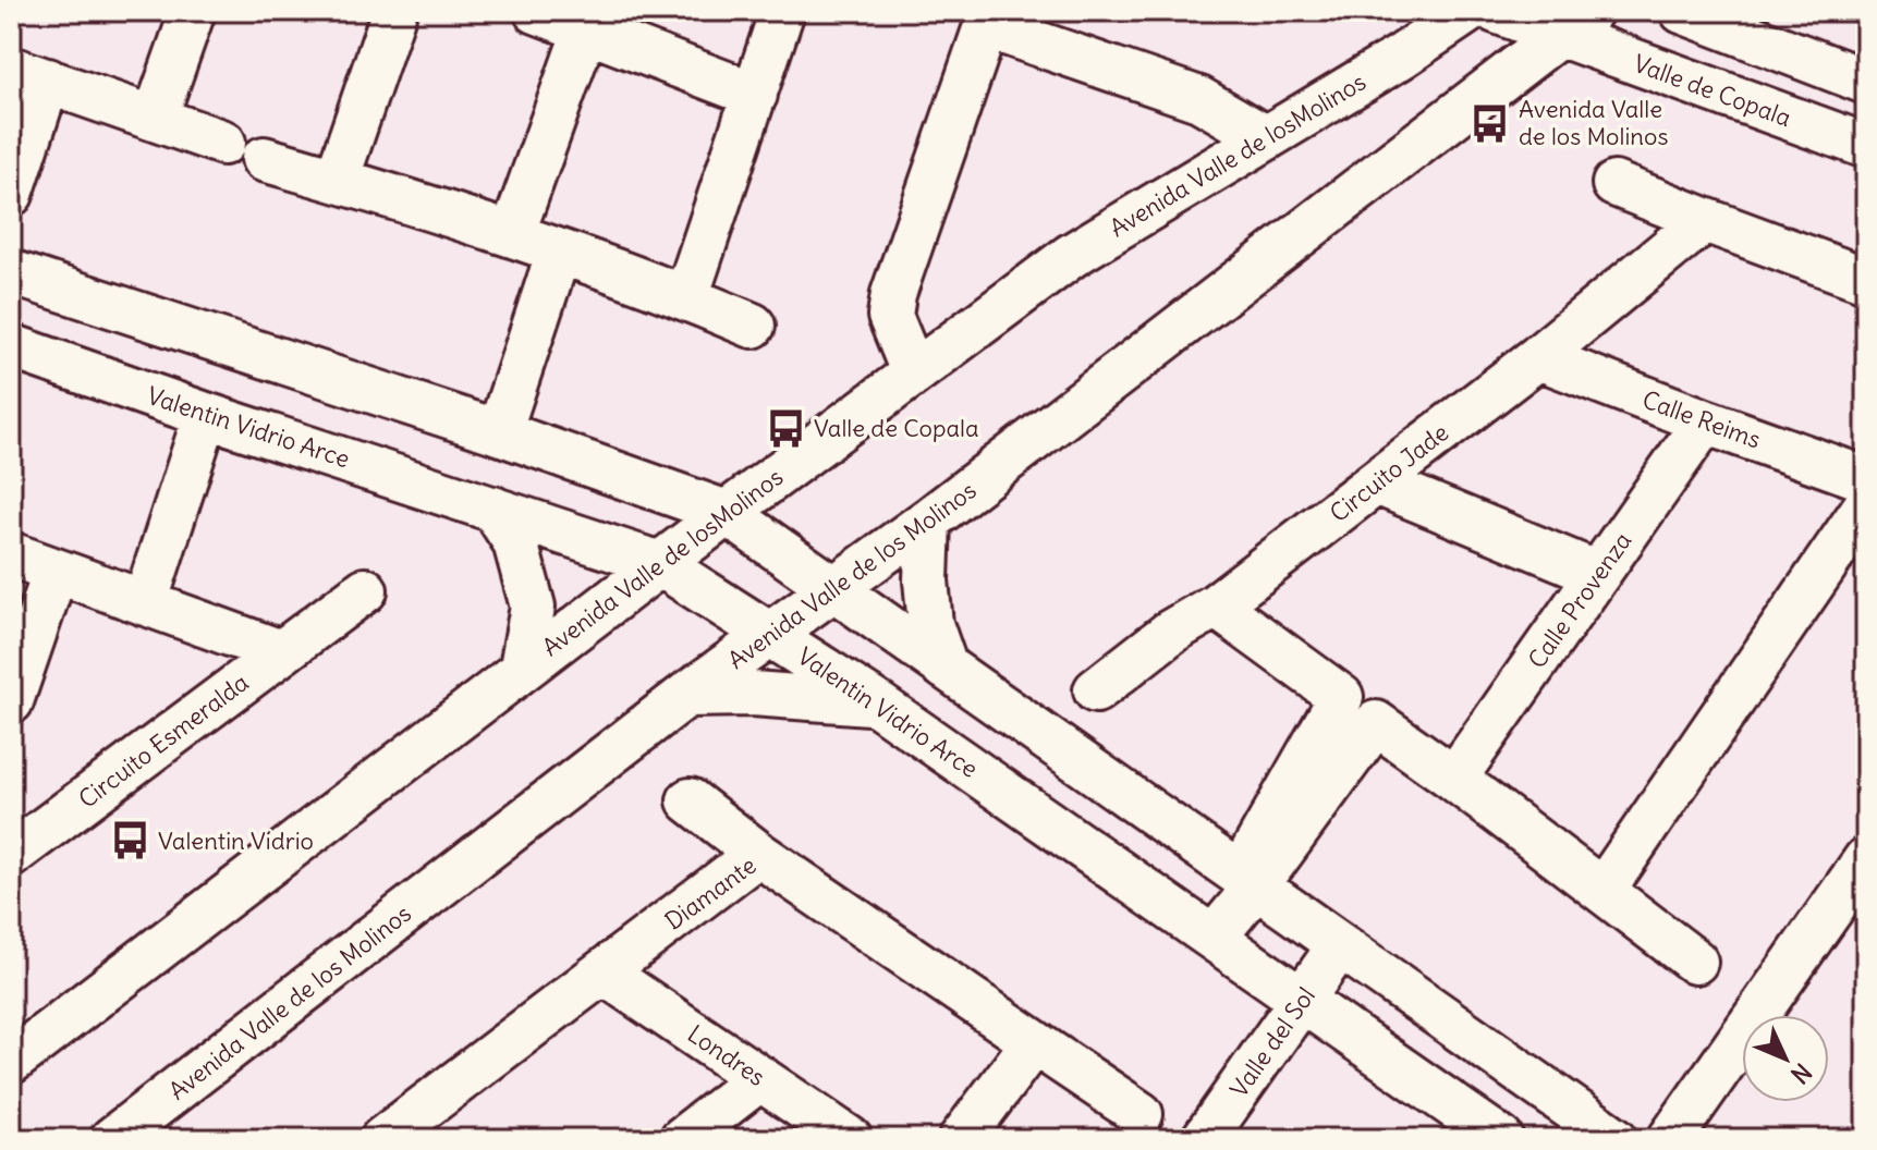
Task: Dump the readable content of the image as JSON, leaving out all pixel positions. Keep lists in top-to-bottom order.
{
  "streets": {
    "street": [
      "Valle de Copala",
      "Avenida Valle de losMolinos",
      "Calle Reims",
      "Valentin Vidrio Arce",
      "Circuito Jade",
      "Avenida Valle de los Molinos",
      "Calle Provenza",
      "Circuito Esmeralda",
      "Diamante",
      "Valle del Sol",
      "Londres"
    ]
  },
  "crossings": [
    ["Valle de Copala", "Avenida Valle de los Molinos"],
    ["Avenida Valle de losMolinos", "Valentin Vidrio Arce"],
    ["Calle Reims", "Circuito Jade"],
    ["Calle Reims", "Calle Provenza"],
    ["Valentin Vidrio Arce", "Avenida Valle de los Molinos"],
    ["Valentin Vidrio Arce", "Valle del Sol"],
    ["Diamante", "Londres"]
  ],
  "places": {
    "bus stop": ["Avenida Valle de los Molinos", "Valle de Copala", "Valentin Vidrio"]
  },
  "north": "bottom right"
}
